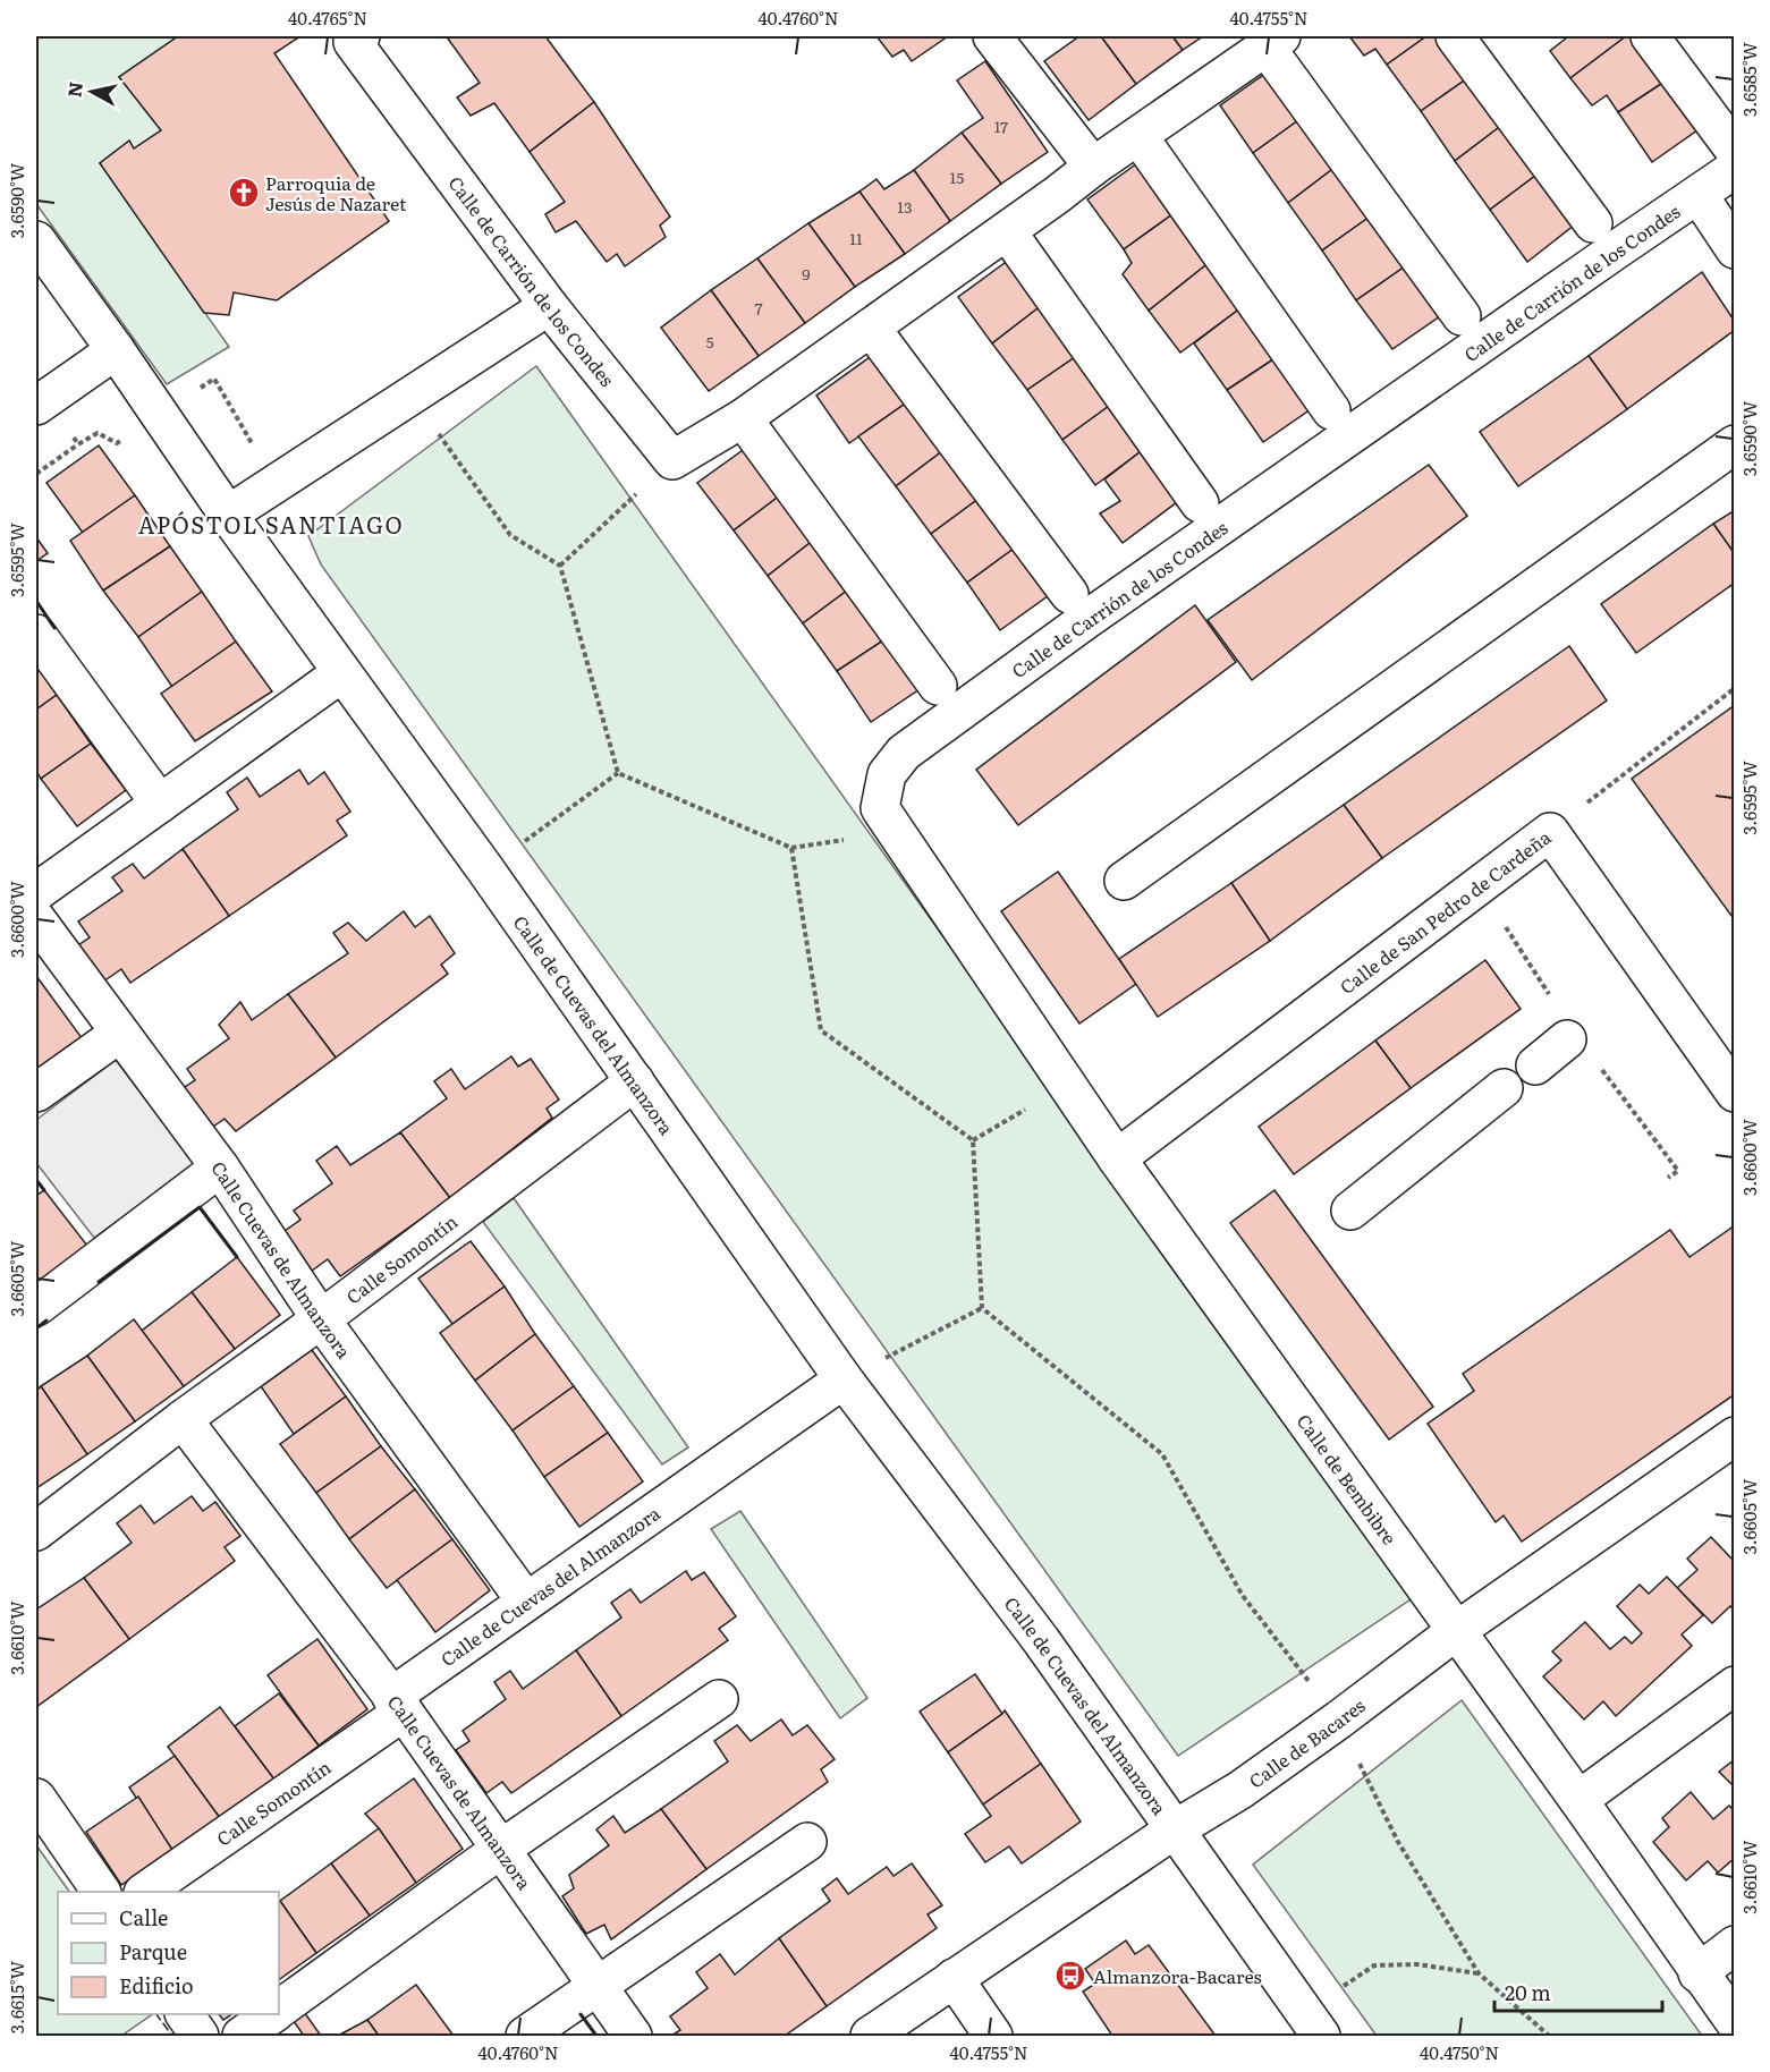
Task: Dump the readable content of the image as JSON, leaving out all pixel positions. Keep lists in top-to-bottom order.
{
  "streets": {
    "street": [
      "Calle de Carrión de los Condes",
      "Calle de San Pedro de Cardeña",
      "Calle de Cuevas del Almanzora",
      "Calle Somontín",
      "Calle Cuevas de Almanzora",
      "Calle de Bembibre",
      "Calle de Bacares"
    ]
  },
  "crossings": [
    ["Calle de Carrión de los Condes", "Calle de San Pedro de Cardeña"],
    ["Calle de Carrión de los Condes", "Calle de Bembibre"],
    ["Calle de San Pedro de Cardeña", "Calle de Bembibre"],
    ["Calle de Cuevas del Almanzora", "Calle Somontín"],
    ["Calle de Cuevas del Almanzora", "Calle Cuevas de Almanzora"],
    ["Calle de Cuevas del Almanzora", "Calle de Bacares"],
    ["Calle Somontín", "Calle Cuevas de Almanzora"],
    ["Calle de Bembibre", "Calle de Bacares"]
  ],
  "districts": ["APÓSTOL SANTIAGO"],
  "places": {
    "church": ["Parroquia de Jesús de Nazaret"],
    "bus stop": ["Almanzora-Bacares"]
  },
  "house_numbers": [
    "17",
    "15",
    "13",
    "11",
    "9",
    "7",
    "5"
  ],
  "legend": ["Calle", "Parque", "Edificio"],
  "scale_bar": "20 m",
  "north": "left",
  "coordinates": [
    "40.4765°N",
    "40.4760°N",
    "40.4755°N",
    "3.6585°W",
    "3.6590°W",
    "3.6595°W",
    "3.6600°W",
    "3.6605°W",
    "3.6610°W",
    "3.6615°W",
    "40.4750°N"
  ]
}
